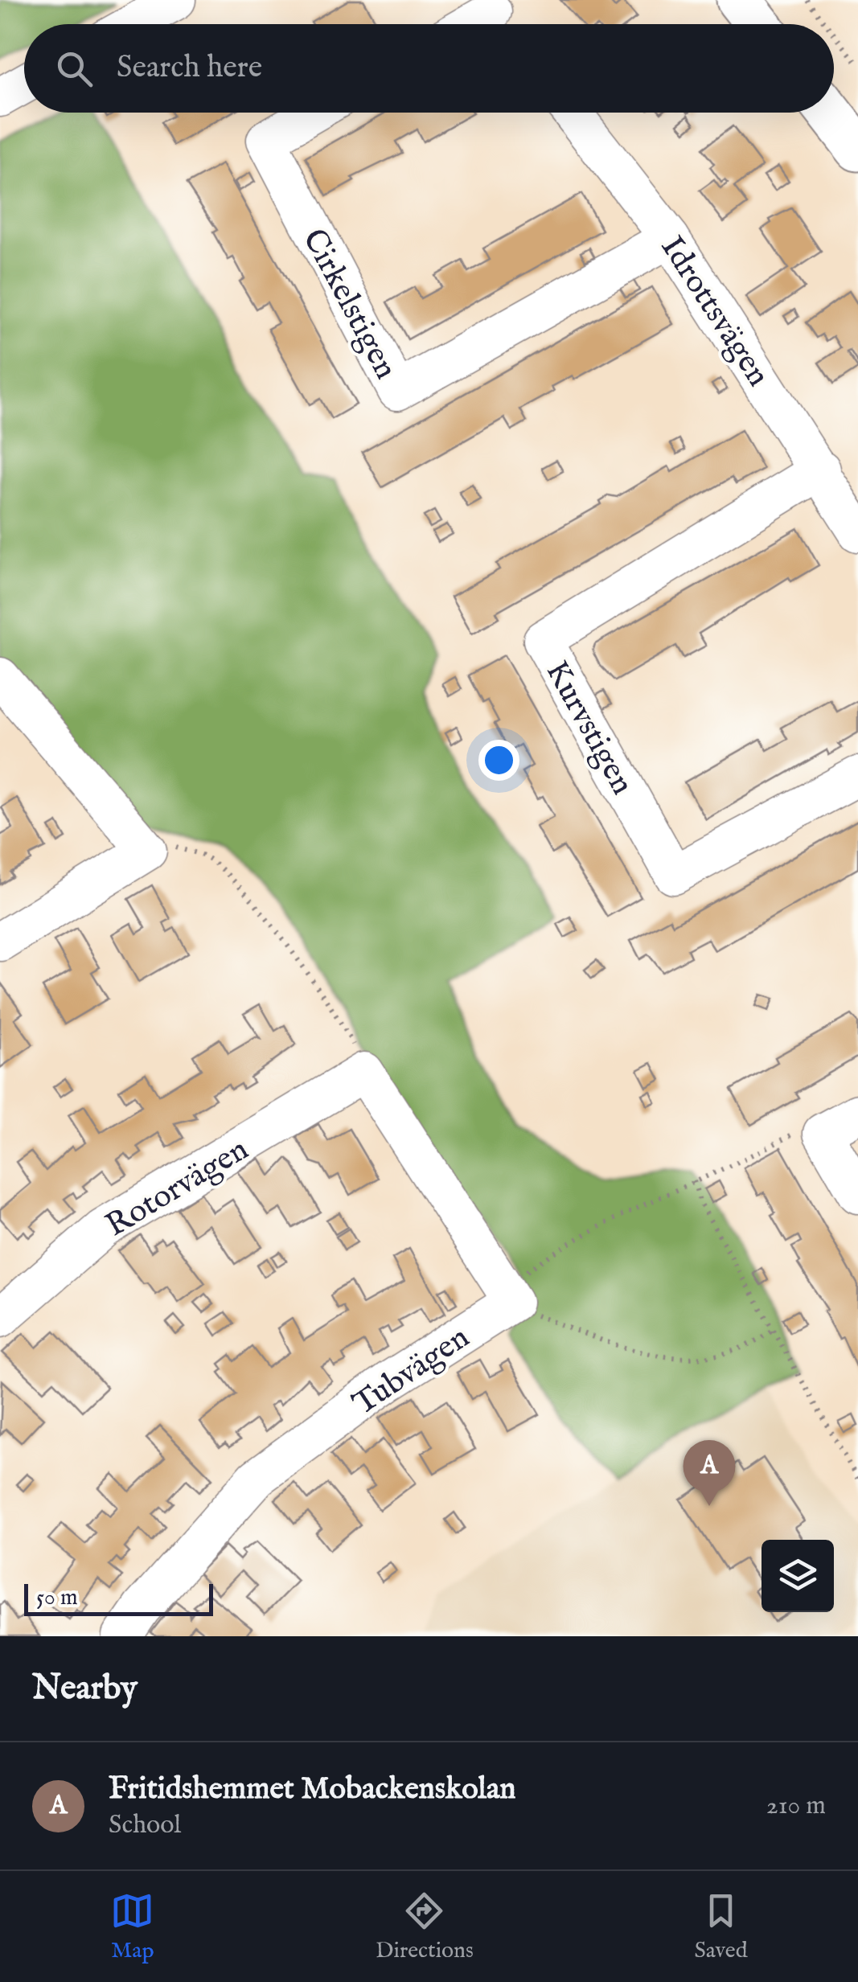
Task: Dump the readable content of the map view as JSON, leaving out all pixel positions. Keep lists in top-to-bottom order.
{
  "streets": {
    "street": [
      "Cirkelstigen",
      "Idrottsvägen",
      "Kurvstigen",
      "Rotorvägen",
      "Tubvägen"
    ]
  },
  "crossings": [
    ["Cirkelstigen", "Idrottsvägen"],
    ["Idrottsvägen", "Kurvstigen"]
  ],
  "scale_bar": "50 m",
  "page": {
    "search": "Search here",
    "pins": "A",
    "scale": "50 m",
    "heading": "Nearby",
    "list": [
      {
        "mark": "A",
        "name": "Fritidshemmet Mobackenskolan",
        "note": "School",
        "value": "210 m"
      }
    ],
    "nav": ["Map", "Directions", "Saved"]
  }
}
